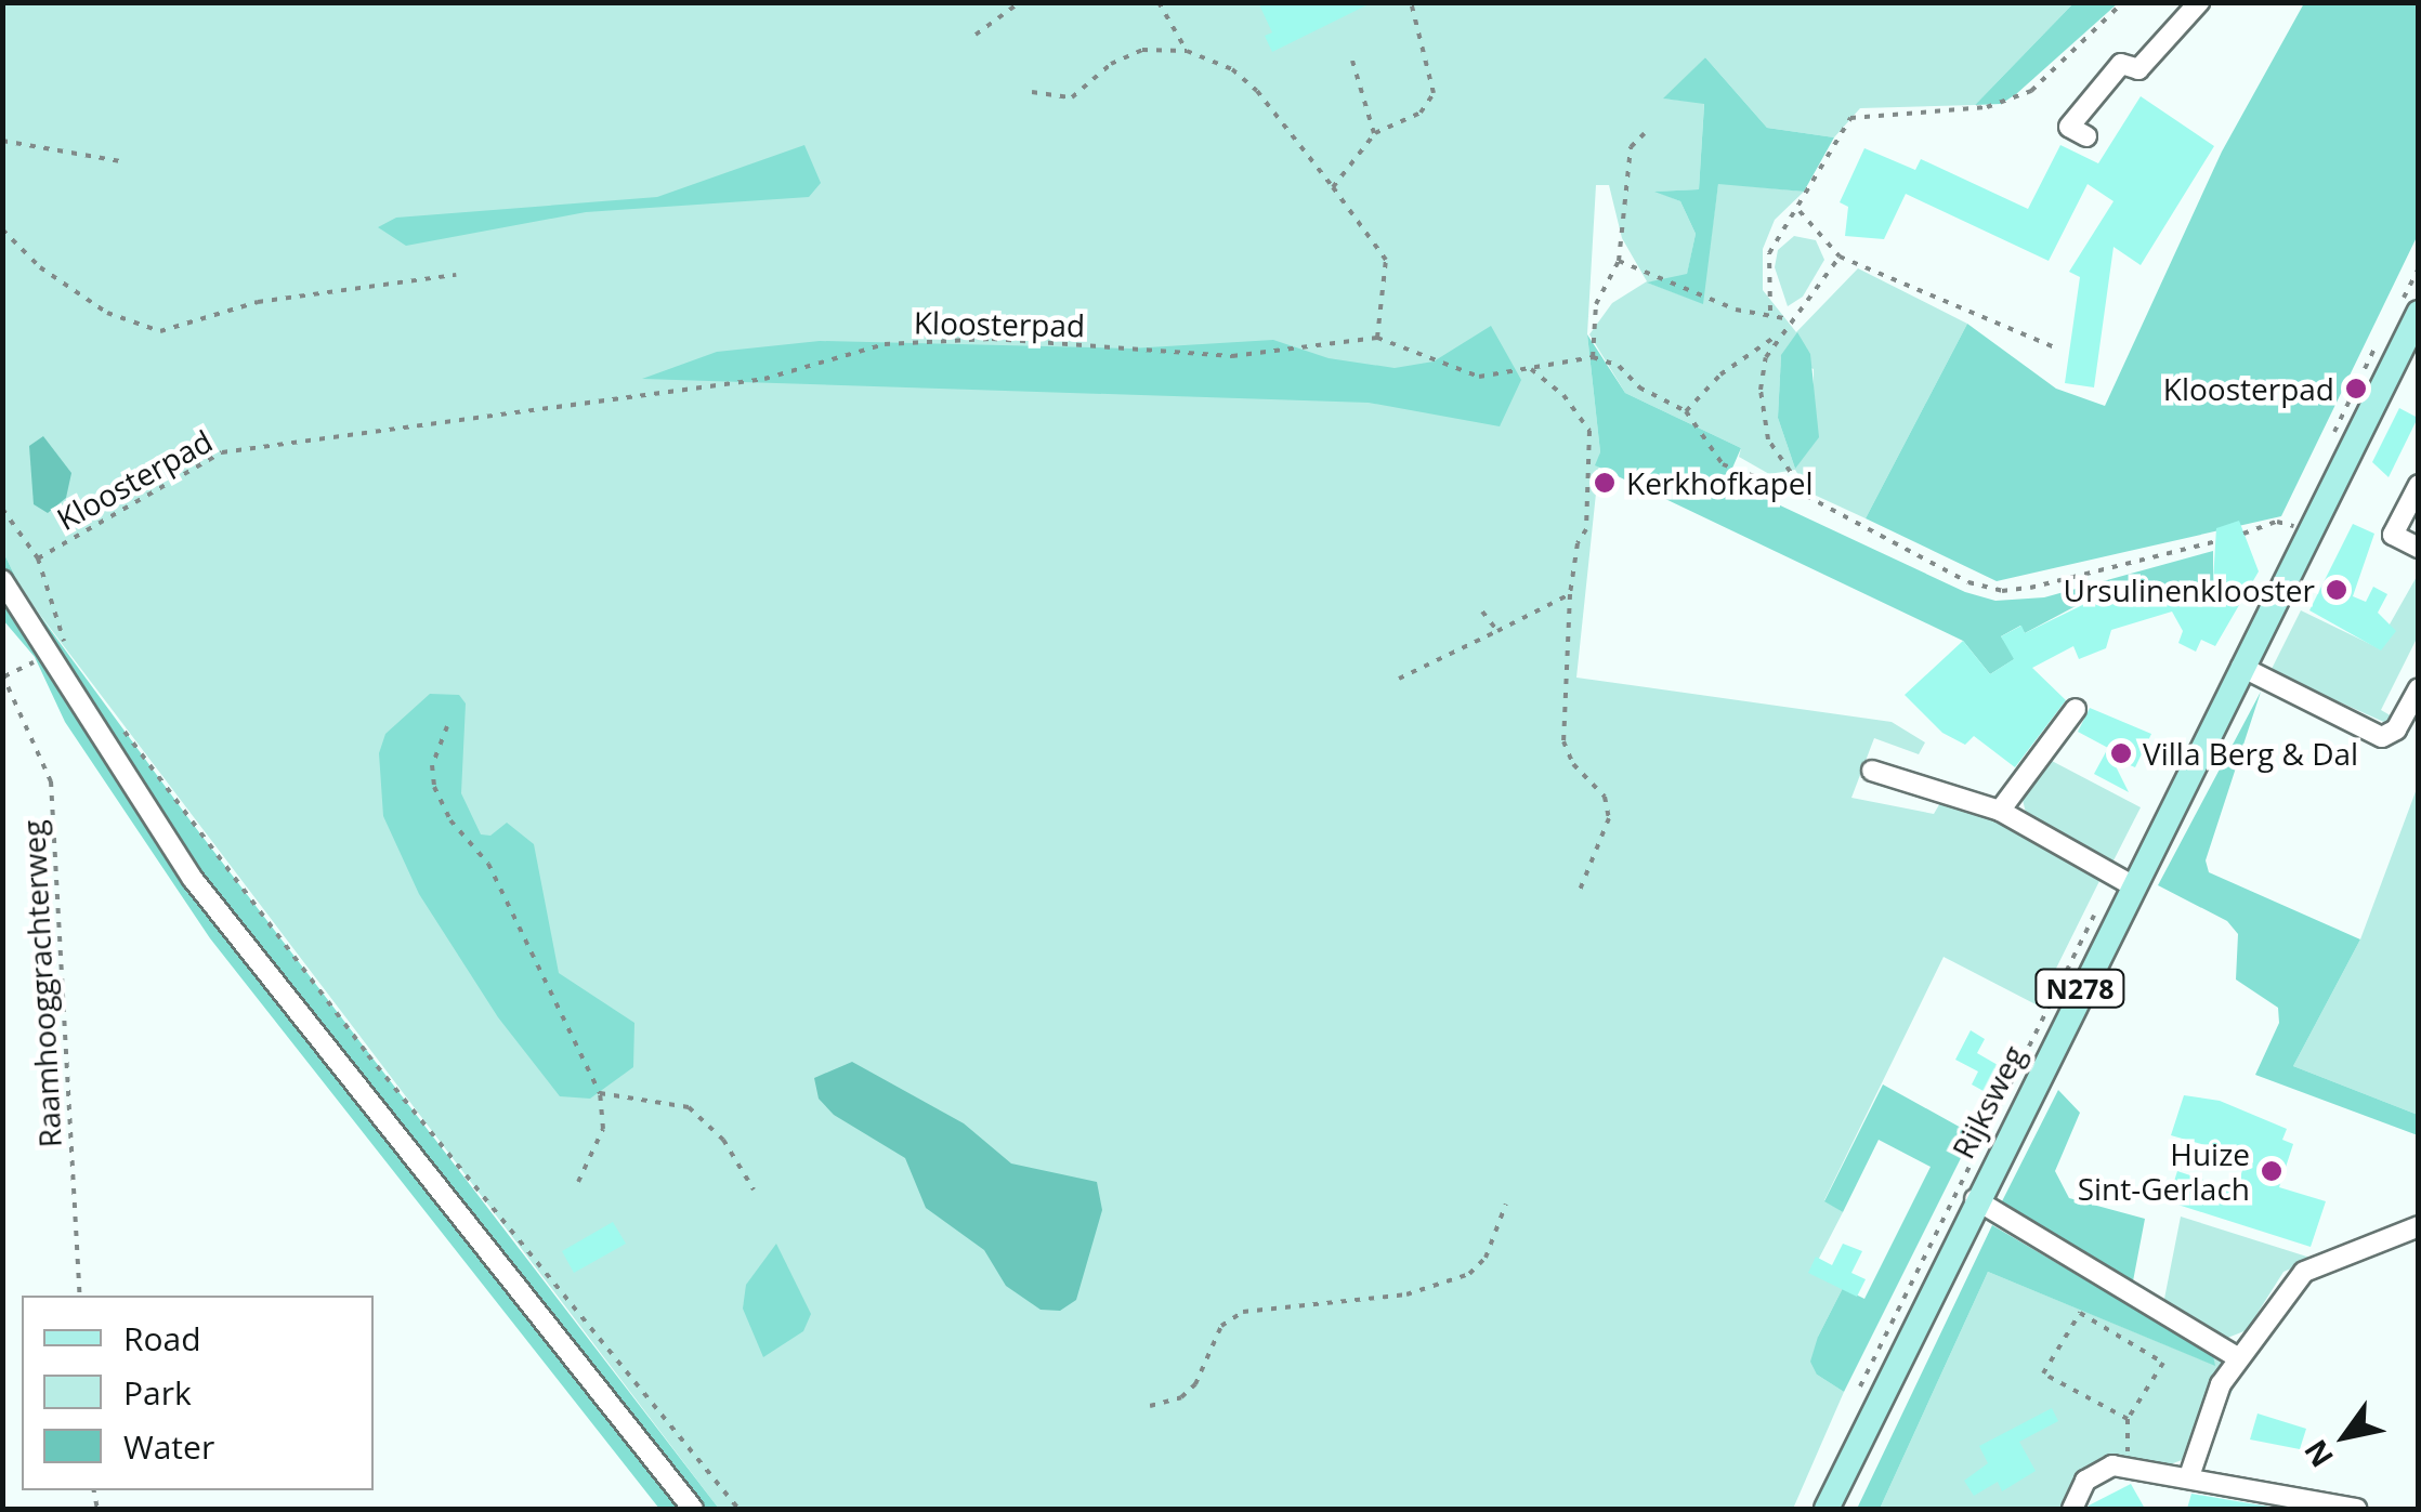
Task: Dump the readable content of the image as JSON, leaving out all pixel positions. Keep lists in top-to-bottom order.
{
  "streets": {
    "main road": ["N278", "Rijksweg"],
    "path": ["Kloosterpad", "Raamhooggrachterweg"]
  },
  "places": [
    "Kloosterpad",
    "Kerkhofkapel",
    "Ursulinenklooster",
    "Villa Berg & Dal",
    "Huize Sint-Gerlach"
  ],
  "legend": ["Road", "Park", "Water"],
  "north": "bottom left"
}
